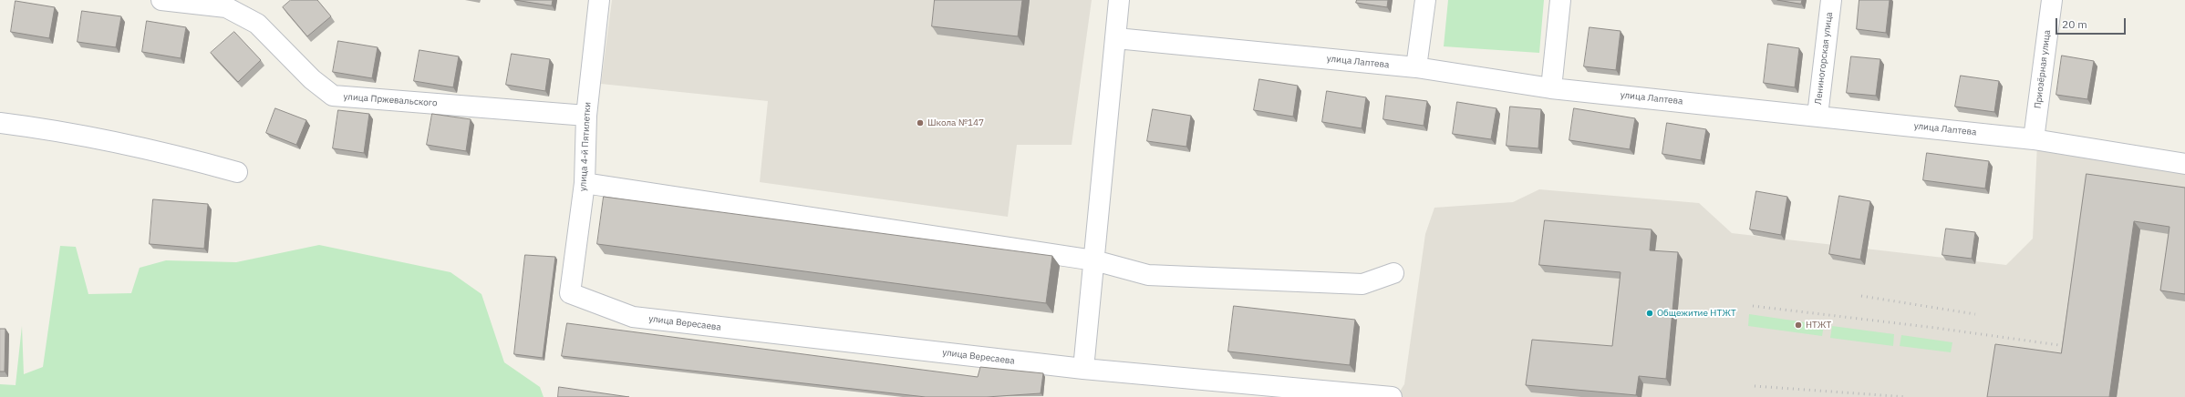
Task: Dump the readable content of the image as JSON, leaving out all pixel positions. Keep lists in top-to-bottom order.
{
  "streets": {
    "street": [
      "Лениногорская улица",
      "улица Лаптева",
      "Приозёрная улица",
      "улица Пржевальского",
      "улица 4-й Пятилетки",
      "улица Вересаева"
    ]
  },
  "crossings": [
    ["Лениногорская улица", "улица Лаптева"],
    ["улица Лаптева", "Приозёрная улица"],
    ["улица Пржевальского", "улица 4-й Пятилетки"],
    ["улица 4-й Пятилетки", "улица Вересаева"]
  ],
  "places": ["Школа №147", "Общежитие НТЖТ", "НТЖТ"],
  "scale_bar": "20 m"
}
